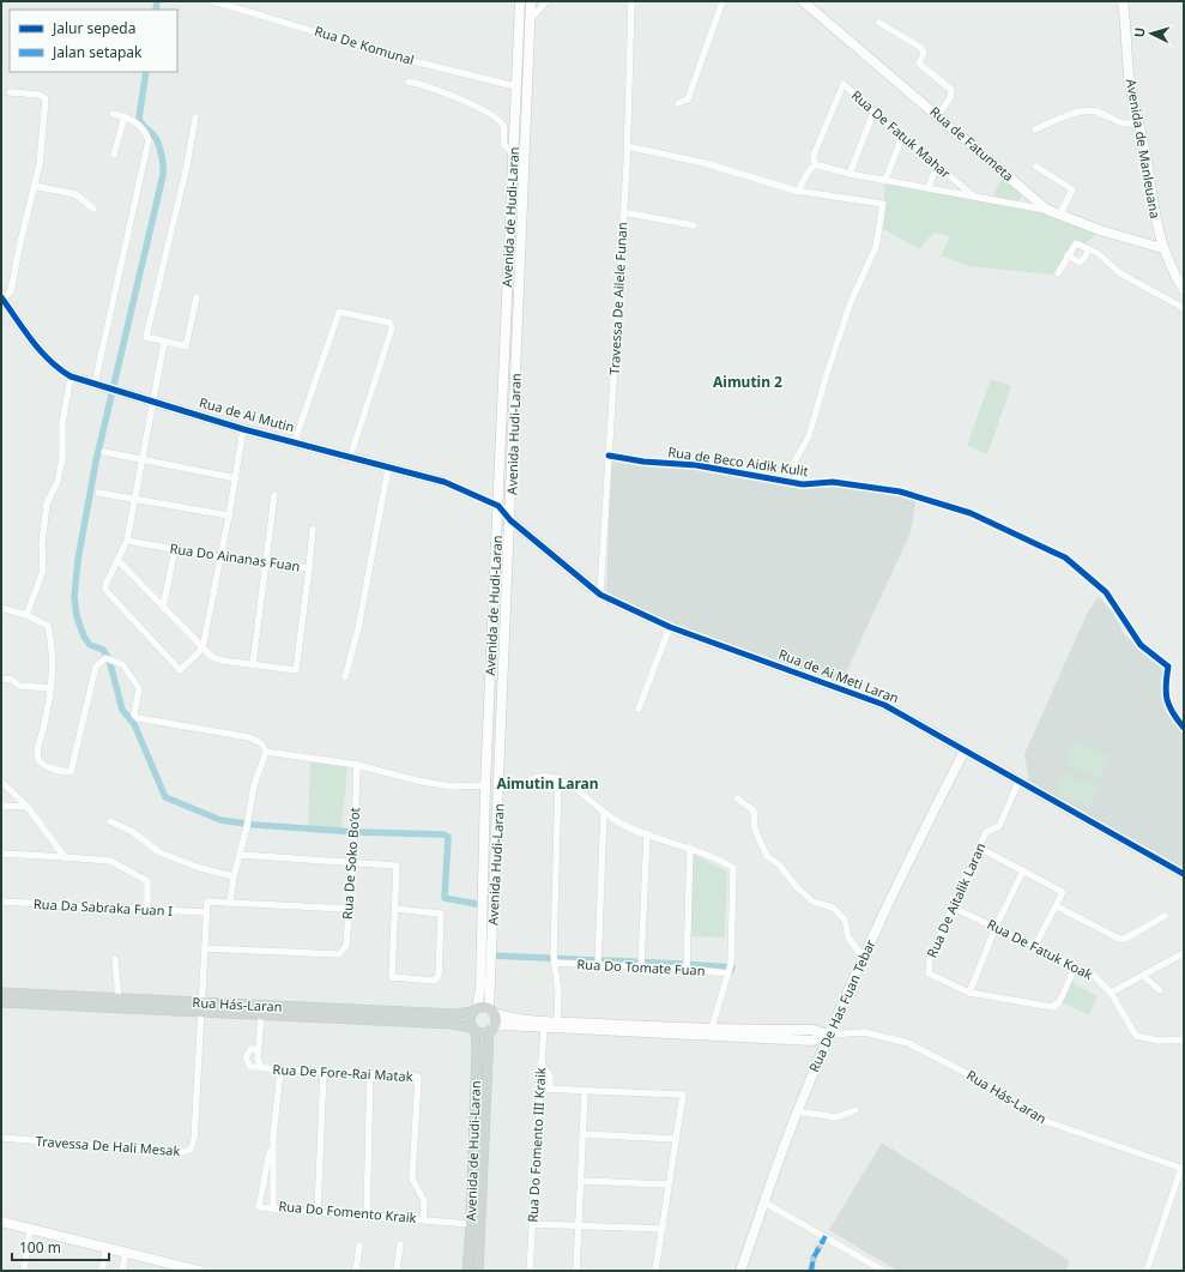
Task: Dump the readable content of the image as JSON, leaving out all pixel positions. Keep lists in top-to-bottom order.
{
  "streets": {
    "main road": ["Avenida de Hudi-Laran", "Rua Hás-Laran"],
    "street": [
      "Rua De Komunal",
      "Rua De Fatuk Mahar",
      "Rua de Fatumeta",
      "Avenida de Manleuana",
      "Travessa De Ailele Funan",
      "Rua de Ai Mutin",
      "Avenida Hudi-Laran",
      "Rua de Beco Aidik Kulit",
      "Rua Do Ainanas Fuan",
      "Rua de Ai Meti Laran",
      "Rua De Soko Bo’ot",
      "Rua De Aitalik Laran",
      "Rua Da Sabraka Fuan I",
      "Rua De Fatuk Koak",
      "Rua Do Tomate Fuan",
      "Rua De Has Fuan Tebar",
      "Rua De Fore-Rai Matak",
      "Rua Do Fomento III Kraik",
      "Travessa De Hali Mesak",
      "Rua Do Fomento Kraik"
    ]
  },
  "crossings": [
    ["Rua De Komunal", "Avenida de Hudi-Laran"],
    ["Rua De Fatuk Mahar", "Rua de Fatumeta"],
    ["Rua de Fatumeta", "Avenida de Manleuana"],
    ["Avenida de Hudi-Laran", "Rua de Ai Mutin"],
    ["Avenida de Hudi-Laran", "Avenida Hudi-Laran"],
    ["Avenida de Hudi-Laran", "Rua Hás-Laran"],
    ["Avenida de Hudi-Laran", "Rua Do Fomento Kraik"],
    ["Travessa De Ailele Funan", "Rua de Beco Aidik Kulit"],
    ["Travessa De Ailele Funan", "Rua de Ai Meti Laran"],
    ["Rua de Ai Mutin", "Avenida Hudi-Laran"],
    ["Rua de Ai Mutin", "Rua de Ai Meti Laran"],
    ["Avenida Hudi-Laran", "Rua de Ai Meti Laran"],
    ["Avenida Hudi-Laran", "Rua Hás-Laran"],
    ["Rua de Ai Meti Laran", "Rua De Aitalik Laran"],
    ["Rua de Ai Meti Laran", "Rua De Has Fuan Tebar"],
    ["Rua De Aitalik Laran", "Rua De Fatuk Koak"],
    ["Rua Hás-Laran", "Rua De Has Fuan Tebar"],
    ["Rua Hás-Laran", "Rua De Fore-Rai Matak"],
    ["Rua Hás-Laran", "Rua Do Fomento III Kraik"],
    ["Rua Hás-Laran", "Travessa De Hali Mesak"],
    ["Rua De Fore-Rai Matak", "Rua Do Fomento Kraik"]
  ],
  "districts": ["Aimutin 2", "Aimutin Laran"],
  "legend": ["Jalur sepeda", "Jalan setapak"],
  "scale_bar": "100 m",
  "north": "left"
}
